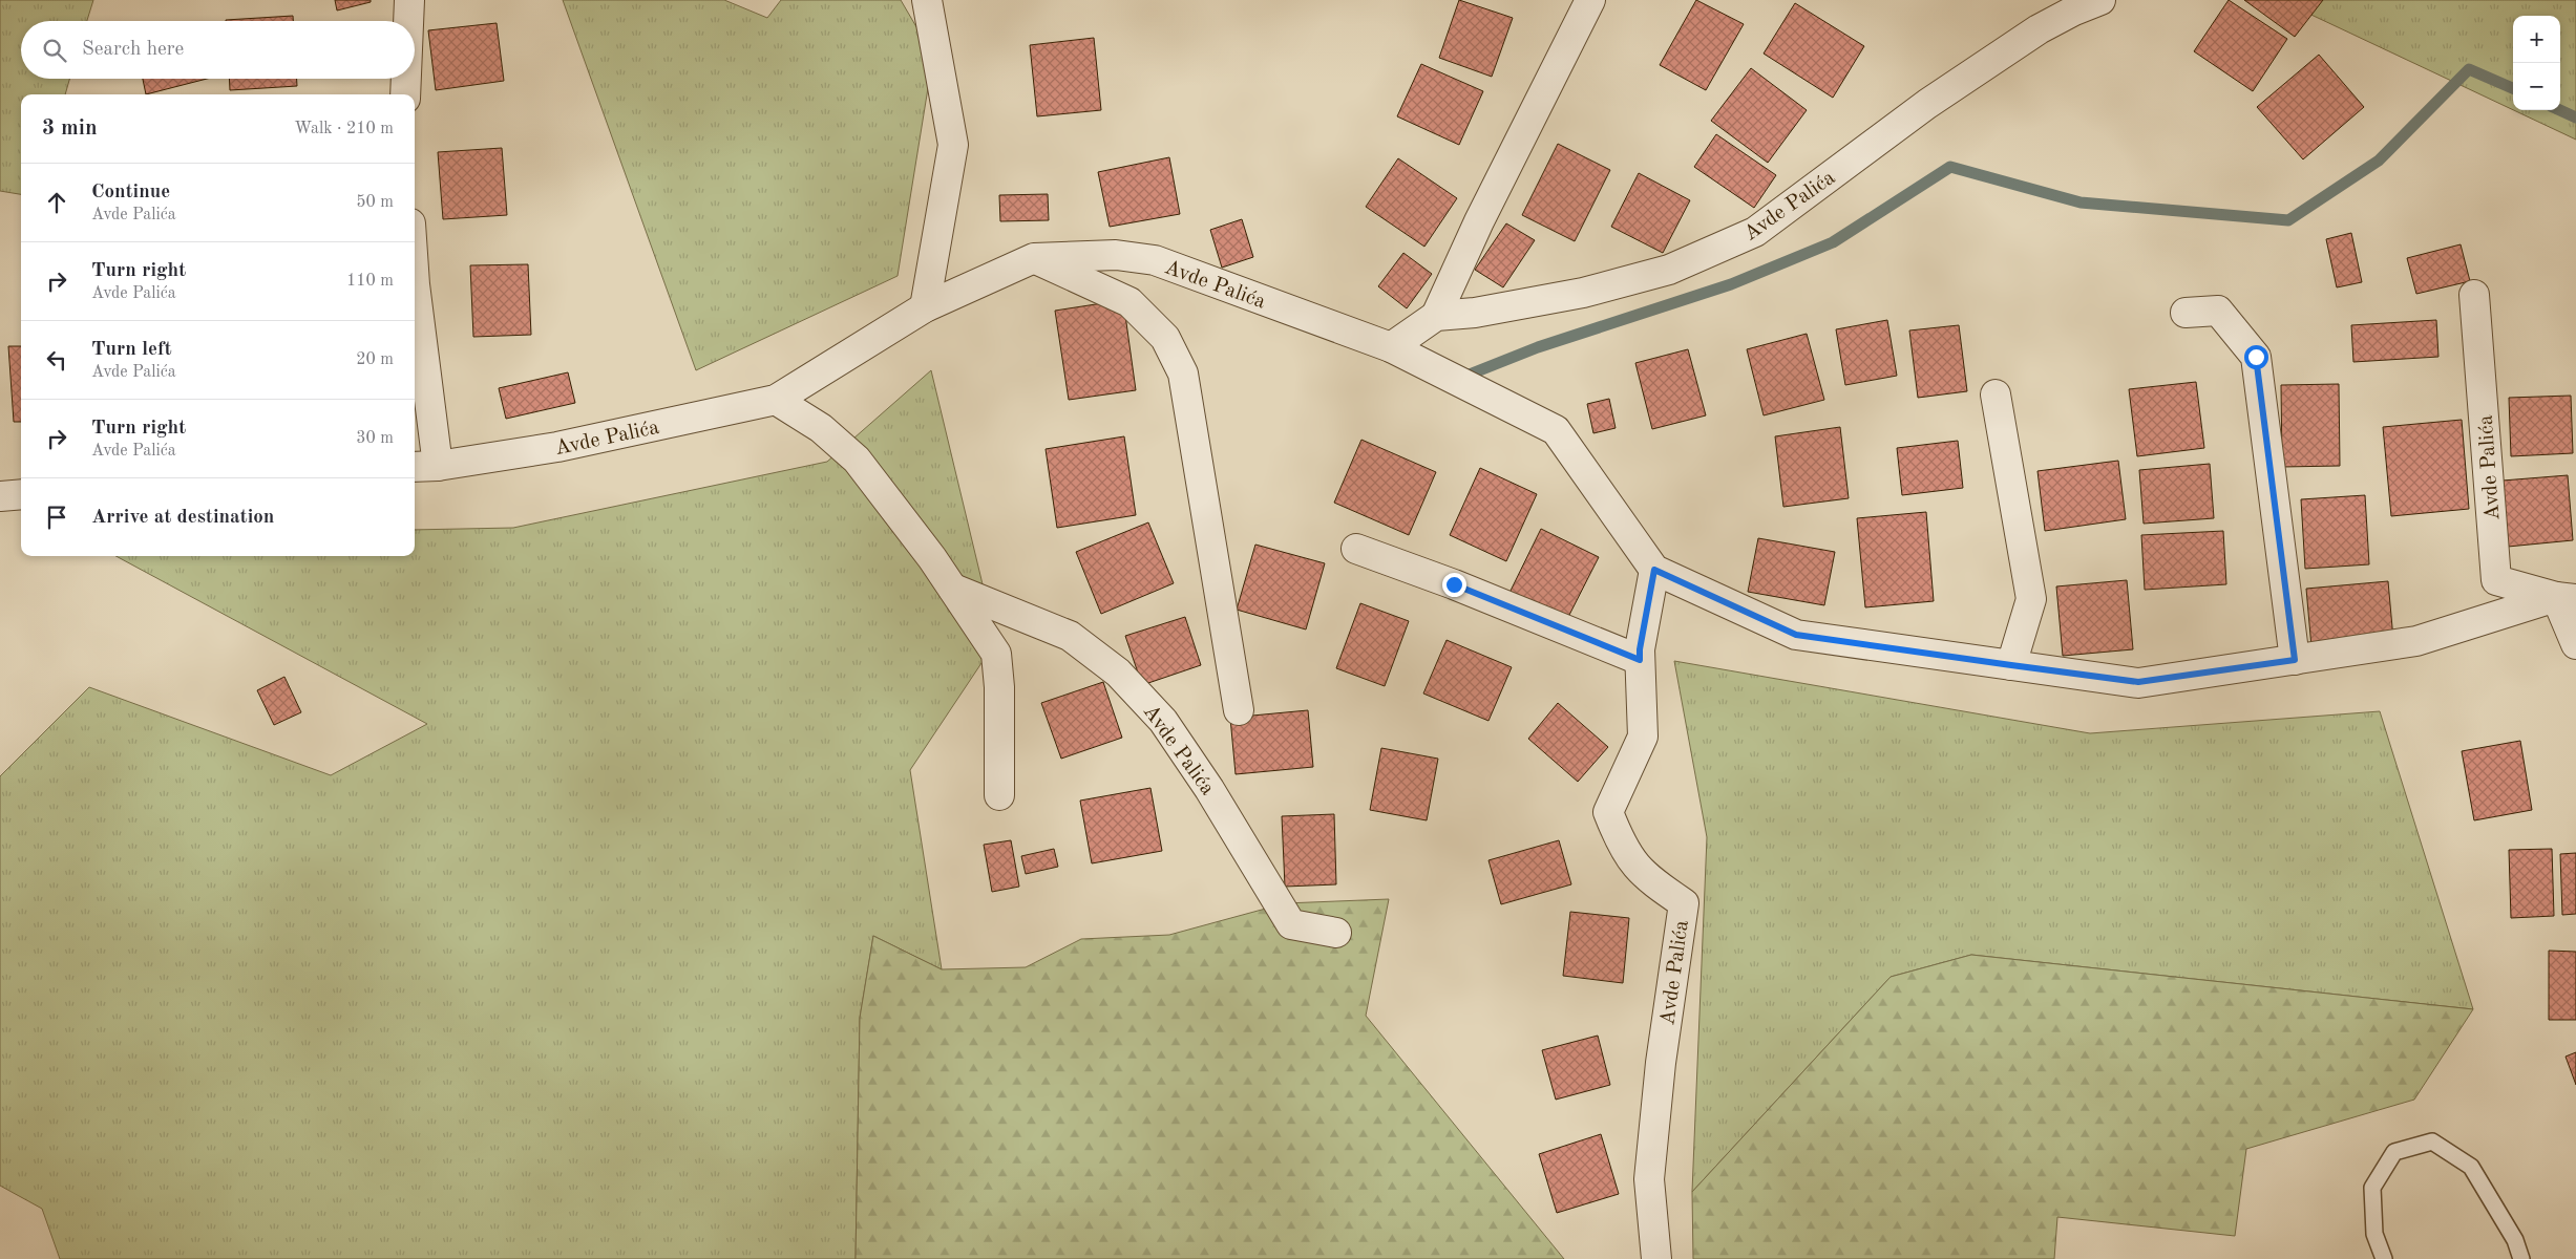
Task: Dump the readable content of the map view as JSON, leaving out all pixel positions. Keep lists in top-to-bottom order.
{
  "streets": {
    "street": ["Avde Palića"]
  },
  "page": {
    "map_buttons": ["+", "−"],
    "search": "Search here",
    "heading": ["3 min", "Walk · 210 m"],
    "list": [
      ["Continue", "Avde Palića", "50 m"],
      ["Turn right", "Avde Palića", "110 m"],
      ["Turn left", "Avde Palića", "20 m"],
      ["Turn right", "Avde Palića", "30 m"],
      "Arrive at destination"
    ]
  }
}
